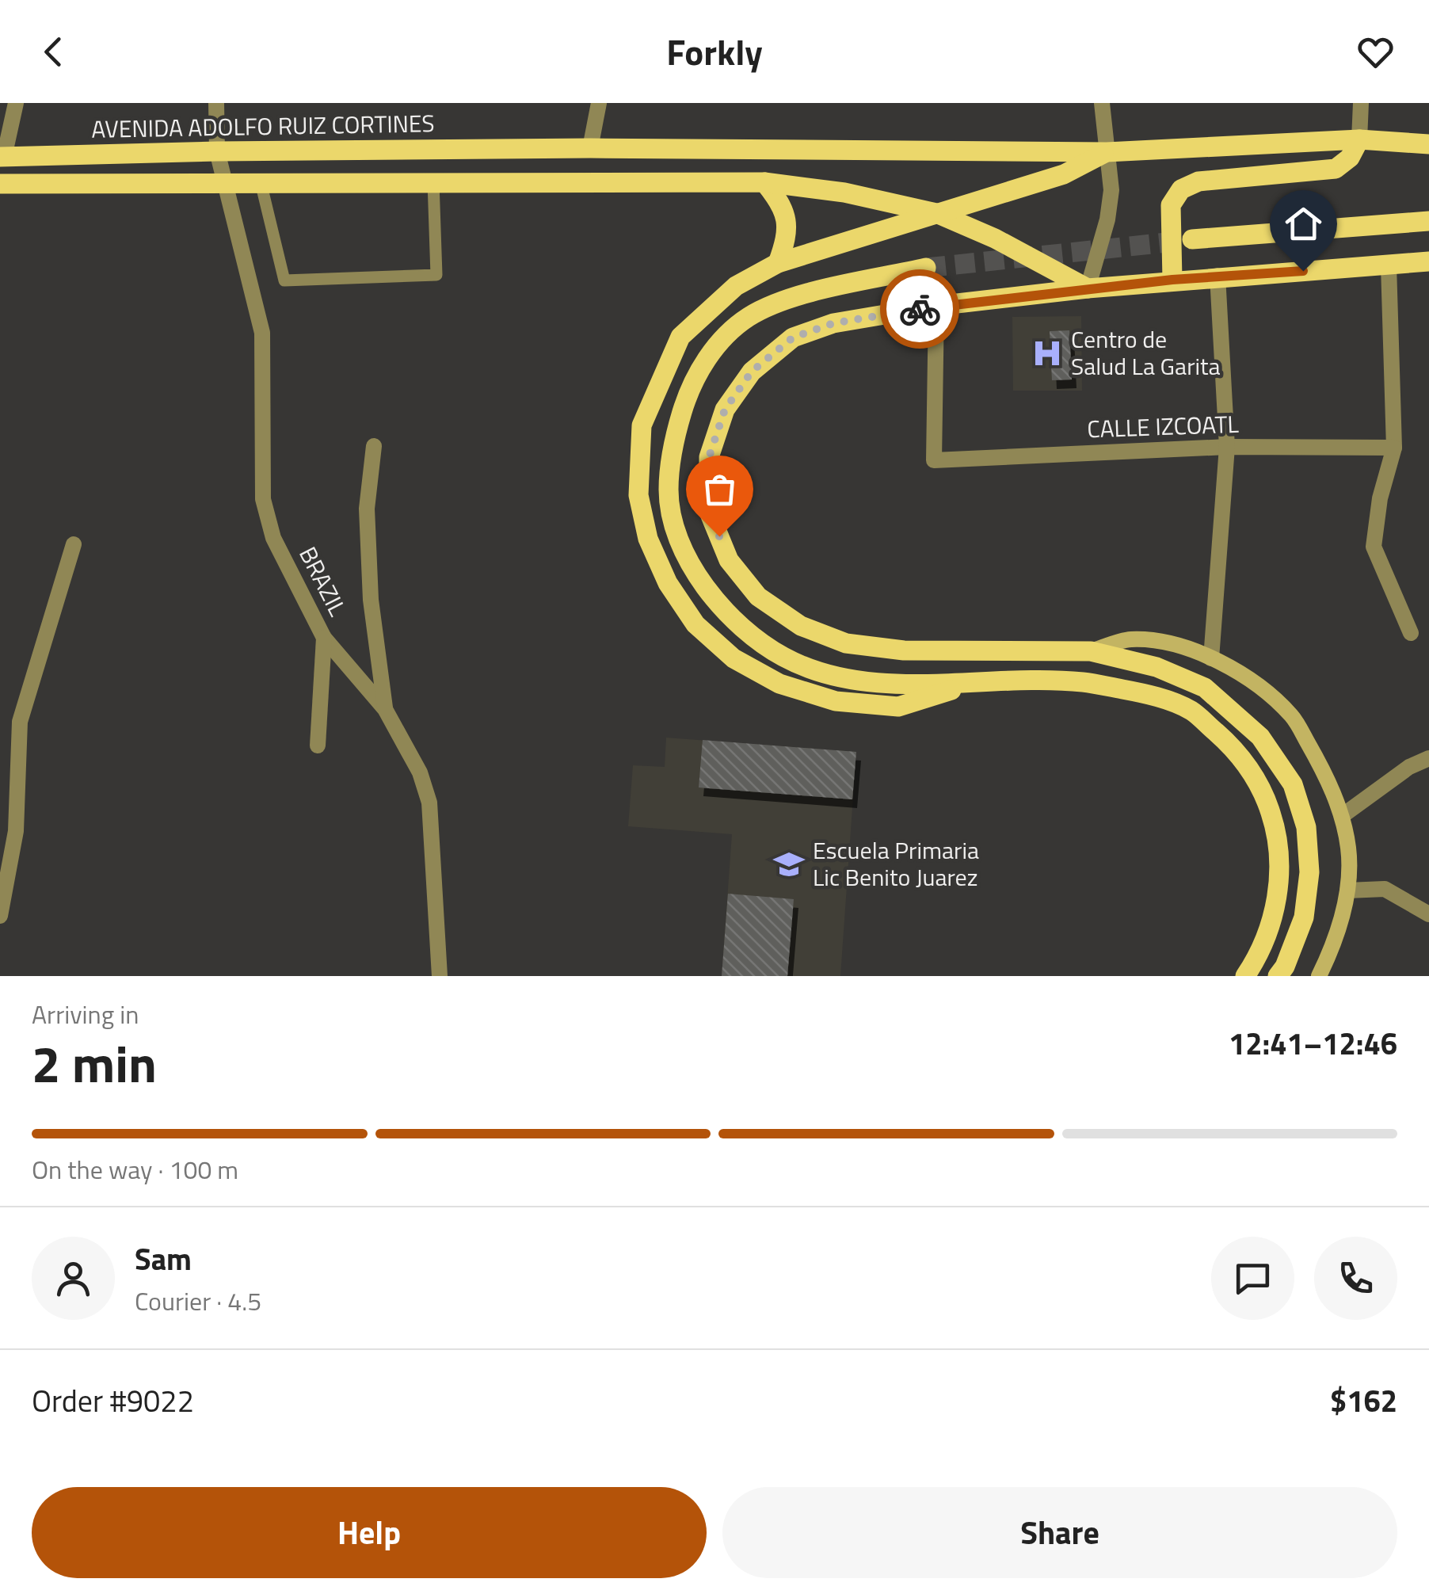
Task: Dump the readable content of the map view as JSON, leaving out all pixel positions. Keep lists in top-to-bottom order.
{
  "streets": {
    "main road": ["AVENIDA ADOLFO RUIZ CORTINES"],
    "street": ["CALLE IZCOATL", "BRAZIL"]
  },
  "crossings": [
    ["AVENIDA ADOLFO RUIZ CORTINES", "BRAZIL"]
  ],
  "places": {
    "hospital": ["Centro de Salud La Garita"],
    "school or university": ["Escuela Primaria Lic Benito Juarez"]
  },
  "page": {
    "header": "Forkly",
    "heading": ["2 min", "Arriving in", "12:41–12:46"],
    "panel": [
      "Sam",
      "Courier · 4.5",
      "Order #9022",
      "$162"
    ],
    "bar": "On the way · 100 m",
    "buttons": ["Help", "Share"]
  }
}
